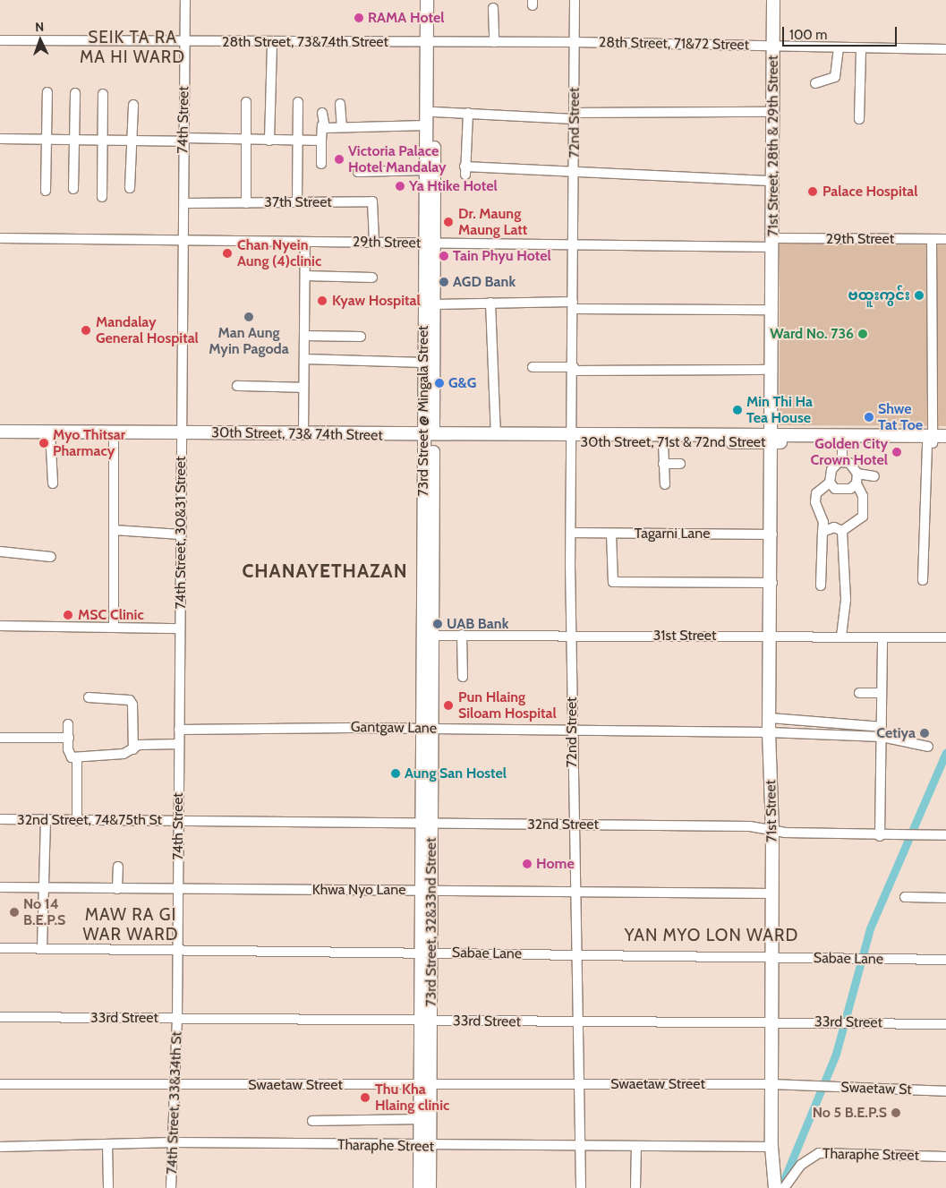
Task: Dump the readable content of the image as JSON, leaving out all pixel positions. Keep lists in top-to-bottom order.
{
  "streets": {
    "main road": [
      "71st Street, 28th & 29th Street",
      "73rd Street @ Mingala Street",
      "30th Street, 73& 74th Street",
      "30th Street, 71st & 72nd Street",
      "71st Street",
      "73rd Street, 32&33nd Street"
    ],
    "street": [
      "28th Street, 73&74th Street",
      "28th Street, 71&72 Street",
      "74th Street",
      "72nd Street",
      "37th Street",
      "29th Street",
      "74th Street, 30&31 Street",
      "Tagarni Lane",
      "31st Street",
      "Gantgaw Lane",
      "32nd Street, 74&75th St",
      "32nd Street",
      "Khwa Nyo Lane",
      "Sabae Lane",
      "33rd Street",
      "Swaetaw Street",
      "Swaetaw St",
      "74th Street, 33&34th St",
      "Tharaphe Street"
    ]
  },
  "crossings": [
    ["28th Street, 73&74th Street", "28th Street, 71&72 Street"],
    ["28th Street, 73&74th Street", "74th Street"],
    ["28th Street, 73&74th Street", "73rd Street @ Mingala Street"],
    ["28th Street, 71&72 Street", "72nd Street"],
    ["28th Street, 71&72 Street", "71st Street, 28th & 29th Street"],
    ["74th Street", "37th Street"],
    ["74th Street", "29th Street"],
    ["74th Street", "74th Street, 30&31 Street"],
    ["74th Street", "Gantgaw Lane"],
    ["74th Street", "32nd Street, 74&75th St"],
    ["74th Street", "32nd Street"],
    ["74th Street", "Khwa Nyo Lane"],
    ["74th Street", "Sabae Lane"],
    ["74th Street", "33rd Street"],
    ["74th Street", "74th Street, 33&34th St"],
    ["72nd Street", "29th Street"],
    ["72nd Street", "30th Street, 71st & 72nd Street"],
    ["72nd Street", "Tagarni Lane"],
    ["72nd Street", "31st Street"],
    ["72nd Street", "Gantgaw Lane"],
    ["72nd Street", "32nd Street"],
    ["72nd Street", "Khwa Nyo Lane"],
    ["72nd Street", "Sabae Lane"],
    ["72nd Street", "33rd Street"],
    ["72nd Street", "Swaetaw Street"],
    ["72nd Street", "Tharaphe Street"],
    ["71st Street, 28th & 29th Street", "29th Street"],
    ["71st Street, 28th & 29th Street", "71st Street"],
    ["37th Street", "29th Street"],
    ["29th Street", "73rd Street @ Mingala Street"],
    ["29th Street", "74th Street, 30&31 Street"],
    ["73rd Street @ Mingala Street", "30th Street, 73& 74th Street"],
    ["73rd Street @ Mingala Street", "31st Street"],
    ["73rd Street @ Mingala Street", "Gantgaw Lane"],
    ["73rd Street @ Mingala Street", "32nd Street"],
    ["73rd Street @ Mingala Street", "73rd Street, 32&33nd Street"],
    ["30th Street, 73& 74th Street", "74th Street, 30&31 Street"],
    ["30th Street, 71st & 72nd Street", "71st Street"],
    ["74th Street, 30&31 Street", "Gantgaw Lane"],
    ["Tagarni Lane", "71st Street"],
    ["31st Street", "71st Street"],
    ["Gantgaw Lane", "71st Street"],
    ["71st Street", "32nd Street"],
    ["71st Street", "Khwa Nyo Lane"],
    ["71st Street", "Sabae Lane"],
    ["71st Street", "33rd Street"],
    ["71st Street", "Swaetaw Street"],
    ["71st Street", "Tharaphe Street"],
    ["32nd Street, 74&75th St", "32nd Street"],
    ["32nd Street", "73rd Street, 32&33nd Street"],
    ["Khwa Nyo Lane", "73rd Street, 32&33nd Street"],
    ["73rd Street, 32&33nd Street", "Sabae Lane"],
    ["73rd Street, 32&33nd Street", "33rd Street"],
    ["33rd Street", "74th Street, 33&34th St"],
    ["Swaetaw Street", "Swaetaw St"],
    ["Swaetaw Street", "74th Street, 33&34th St"],
    ["74th Street, 33&34th St", "Tharaphe Street"]
  ],
  "districts": [
    "SEIK TA RA MA HI WARD",
    "CHANAYETHAZAN",
    "MAW RA GI WAR WARD",
    "YAN MYO LON WARD"
  ],
  "places": [
    "RAMA Hotel",
    "Victoria Palace Hotel Mandalay",
    "Ya Htike Hotel",
    "Palace Hospital",
    "Dr. Maung Maung Latt",
    "Chan Nyein Aung (4)clinic",
    "Tain Phyu Hotel",
    "AGD Bank",
    "ဗထူးကွင်း",
    "Kyaw Hospital",
    "Man Aung Myin Pagoda",
    "Mandalay General Hospital",
    "Ward No. 736",
    "G&G",
    "Min Thi Ha Tea House",
    "Shwe Tat Toe",
    "Myo Thitsar Pharmacy",
    "Golden City Crown Hotel",
    "MSC Clinic",
    "UAB Bank",
    "Pun Hlaing Siloam Hospital",
    "Cetiya",
    "Aung San Hostel",
    "Home",
    "No 14 B.E.P.S",
    "Thu Kha Hlaing clinic",
    "No 5 B.E.P.S"
  ],
  "scale_bar": "100 m",
  "north": "top"
}
